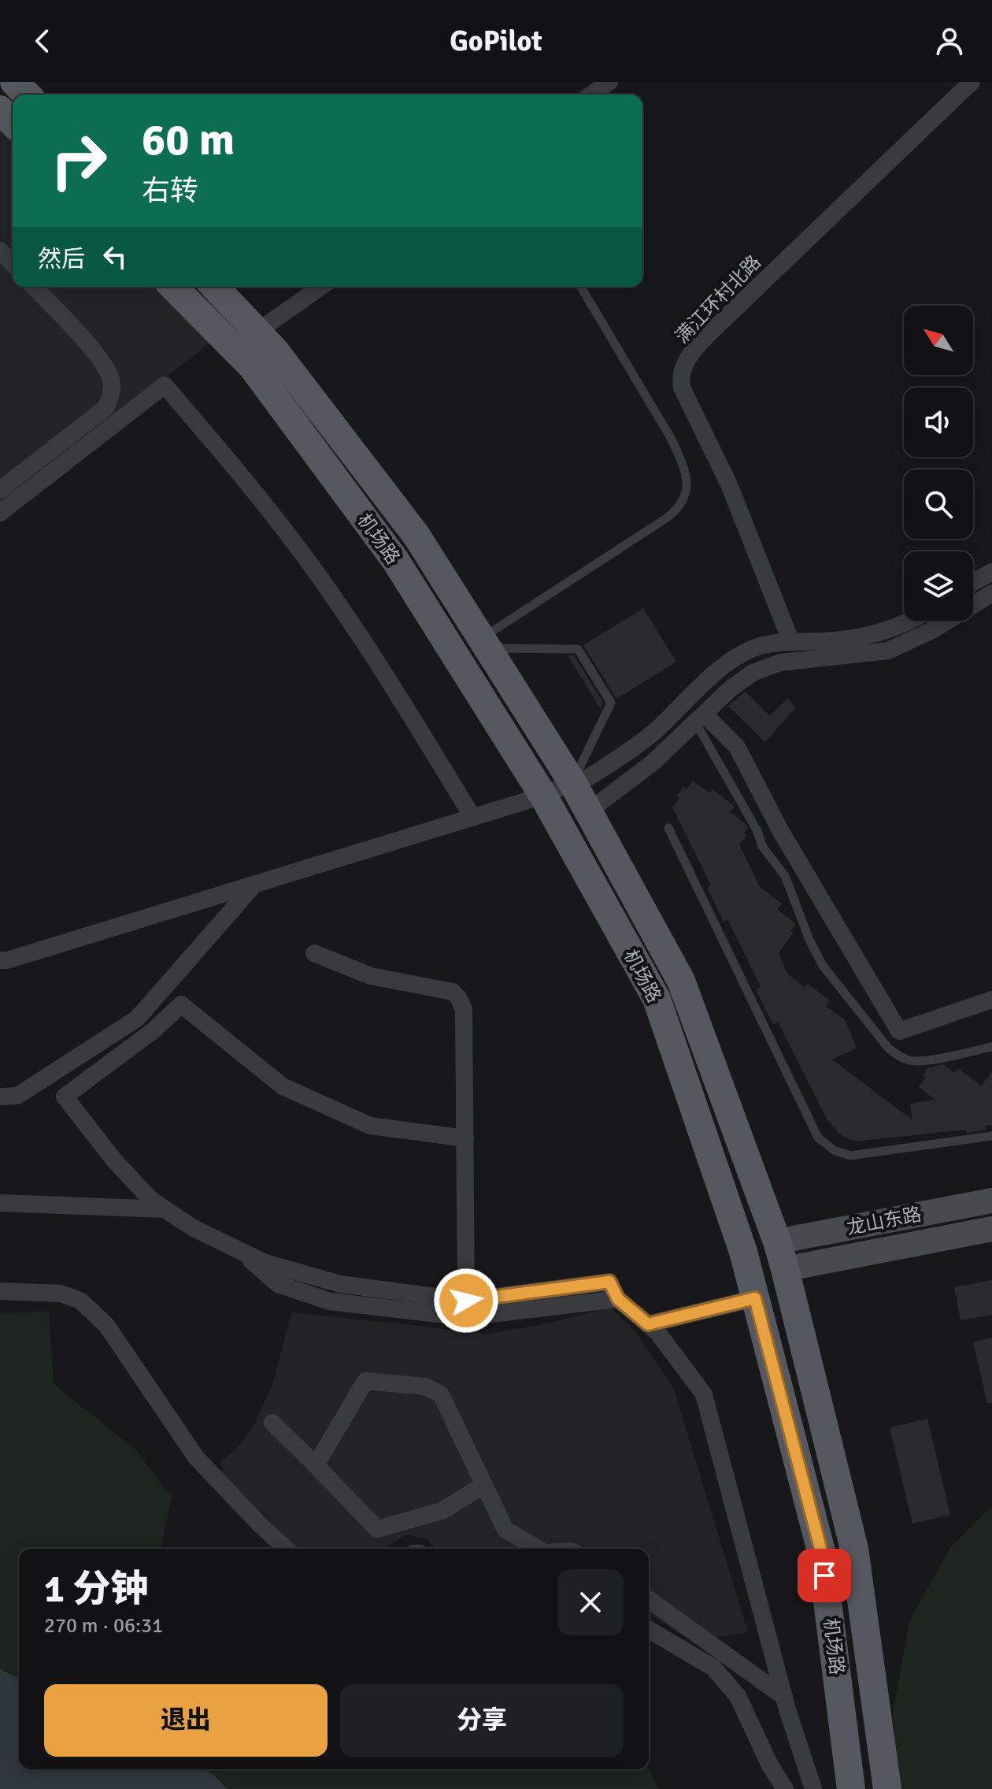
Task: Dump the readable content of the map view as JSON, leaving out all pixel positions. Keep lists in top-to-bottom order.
{
  "streets": {
    "main road": ["机场路", "龙山东路"],
    "street": ["满江环村北路"]
  },
  "crossings": [
    ["机场路", "龙山东路"]
  ],
  "north": "top left",
  "page": {
    "header": "GoPilot",
    "turn": ["60 m", "右转"],
    "then": "然后",
    "heading": ["1 分钟", "270 m · 06:31"],
    "buttons": ["退出", "分享"]
  }
}
